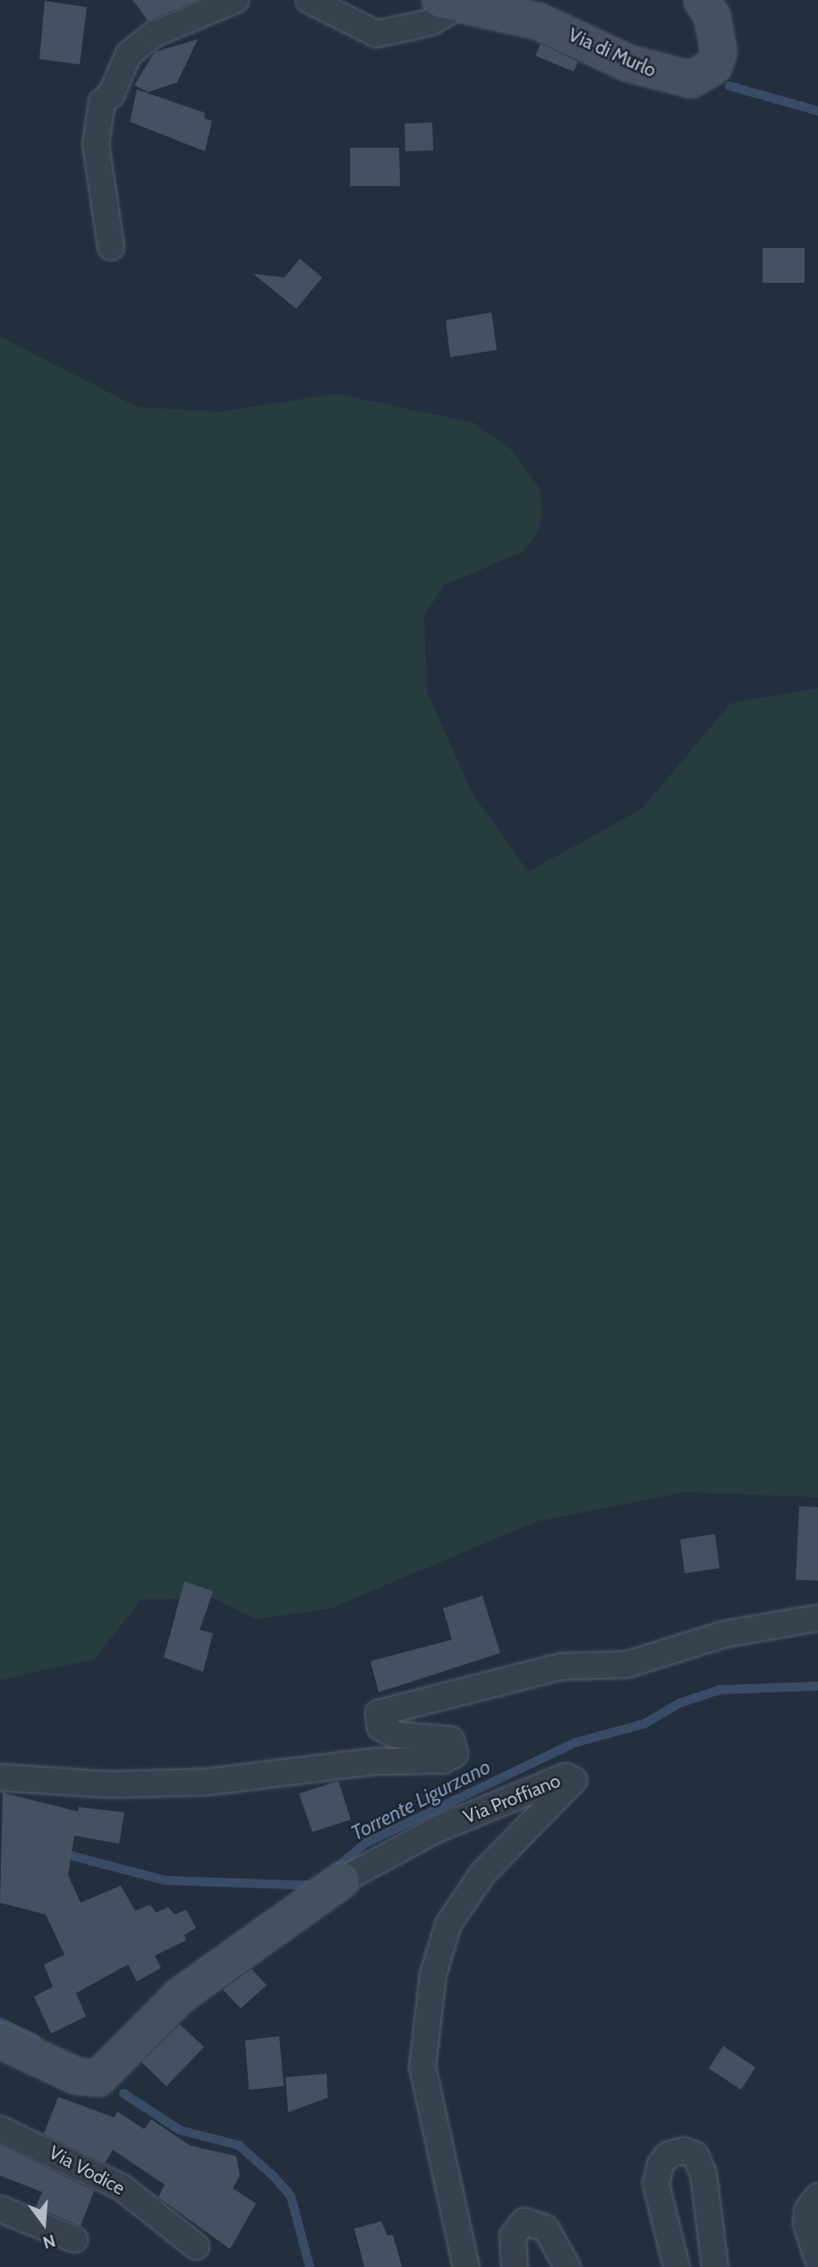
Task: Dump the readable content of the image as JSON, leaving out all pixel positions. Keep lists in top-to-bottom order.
{
  "streets": {
    "street": ["Via di Murlo", "Via Proffiano", "Via Vodice"]
  },
  "water": ["Torrente Ligurzano"],
  "north": "bottom"
}
